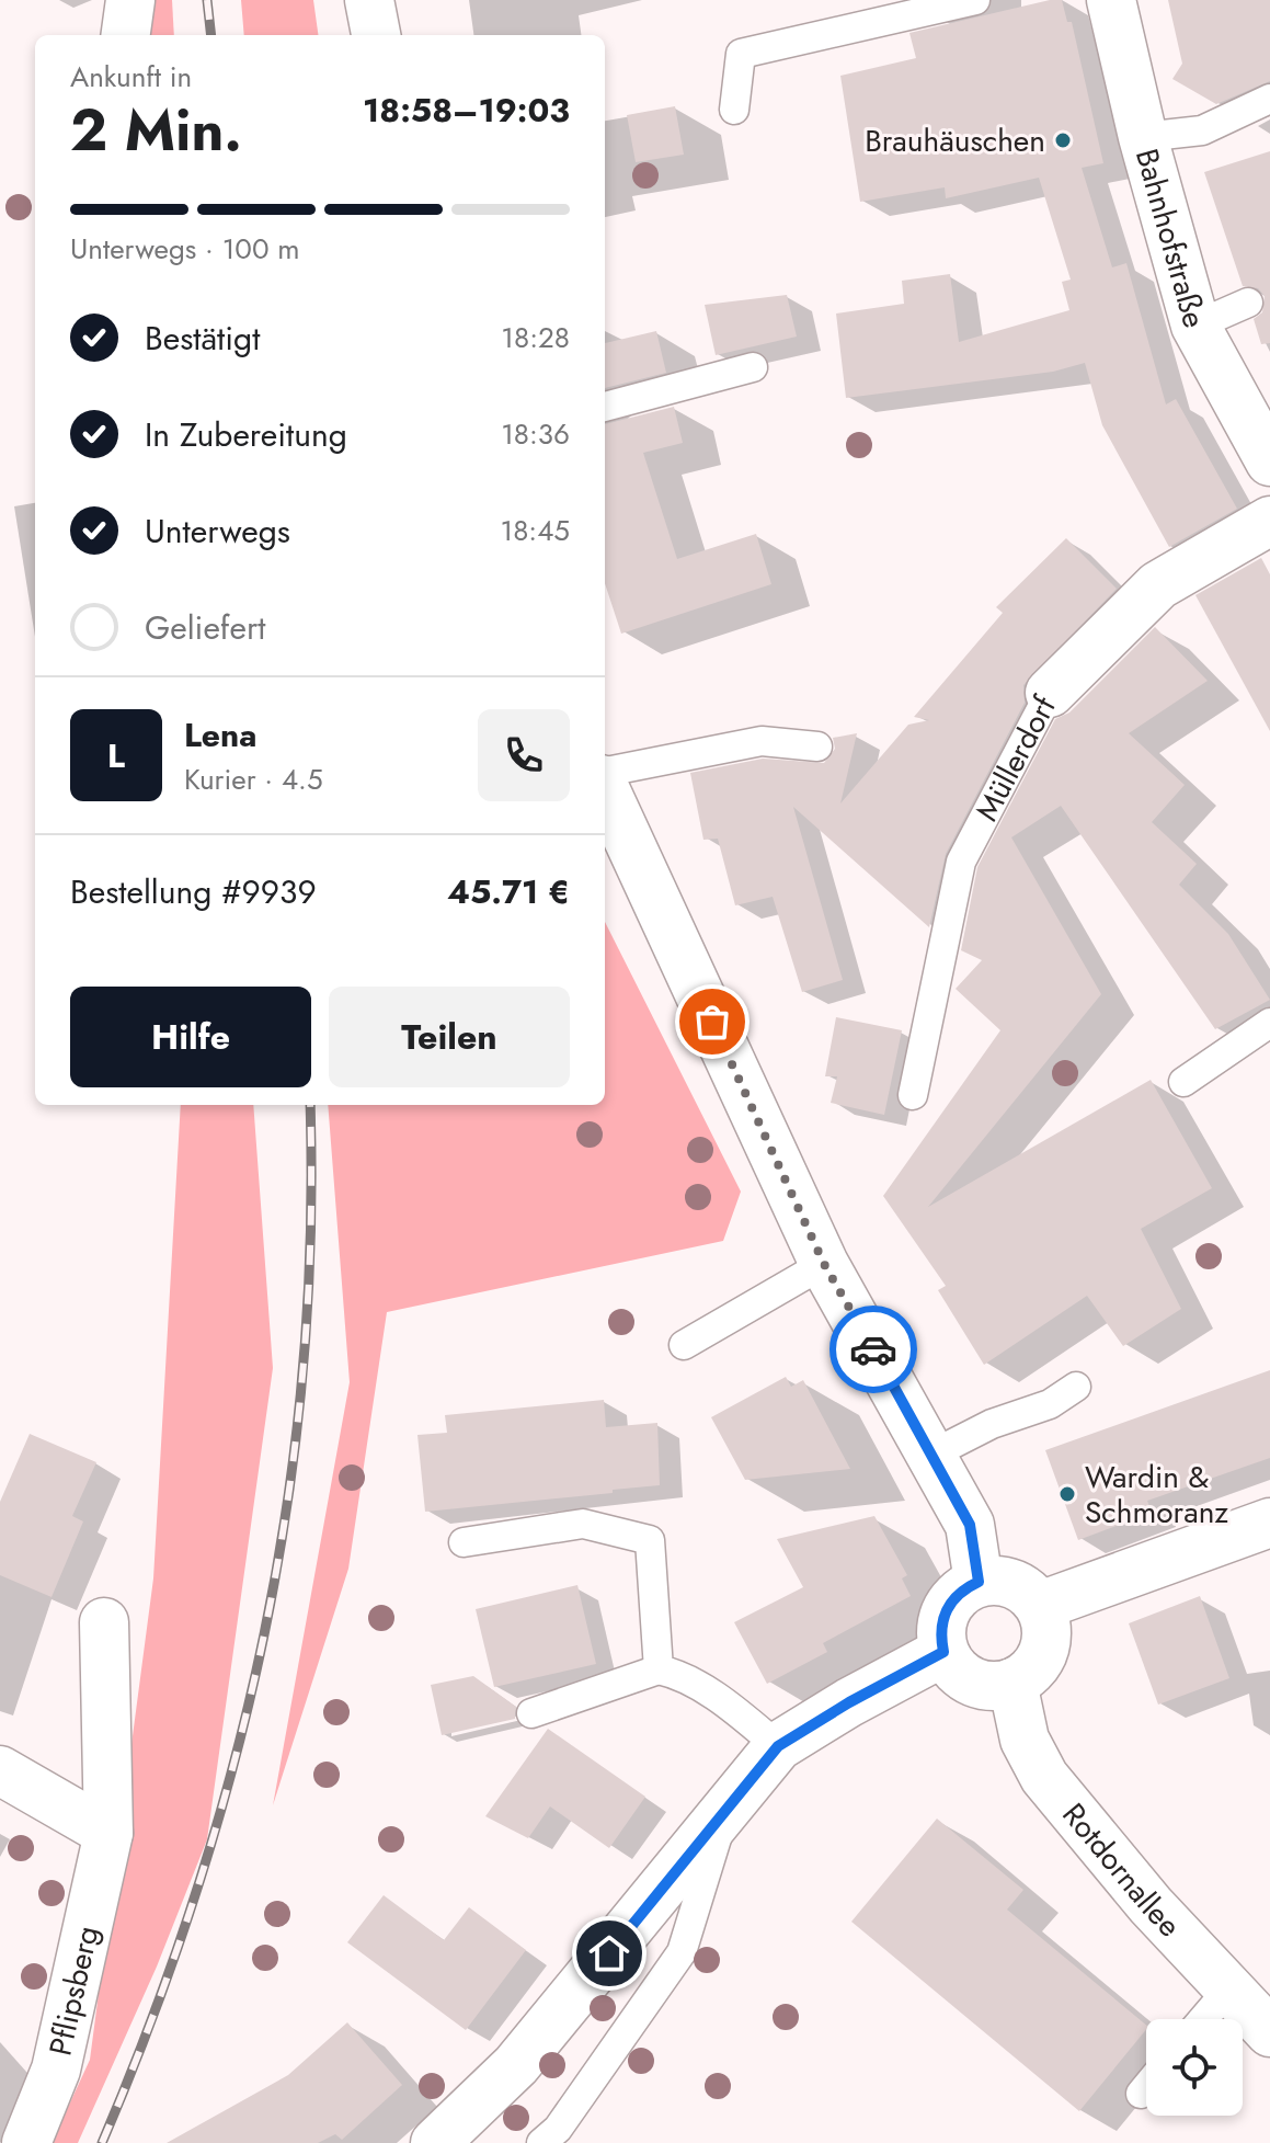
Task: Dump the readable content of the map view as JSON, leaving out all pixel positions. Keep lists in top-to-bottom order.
{
  "streets": {
    "street": [
      "Bahnhofstraße",
      "Müllerdorf",
      "Rotdornallee",
      "Pflipsberg"
    ]
  },
  "places": ["Brauhäuschen", "Wardin & Schmoranz"],
  "page": {
    "heading": ["2 Min.", "Ankunft in", "18:58–19:03"],
    "panel": [
      "Lena",
      "Kurier · 4.5",
      "Bestellung #9939",
      "45.71 €"
    ],
    "bar": "Unterwegs · 100 m",
    "list": [
      ["Bestätigt", "18:28"],
      ["In Zubereitung", "18:36"],
      ["Unterwegs", "18:45"],
      "Geliefert"
    ],
    "round": "L",
    "buttons": ["Hilfe", "Teilen"]
  }
}
